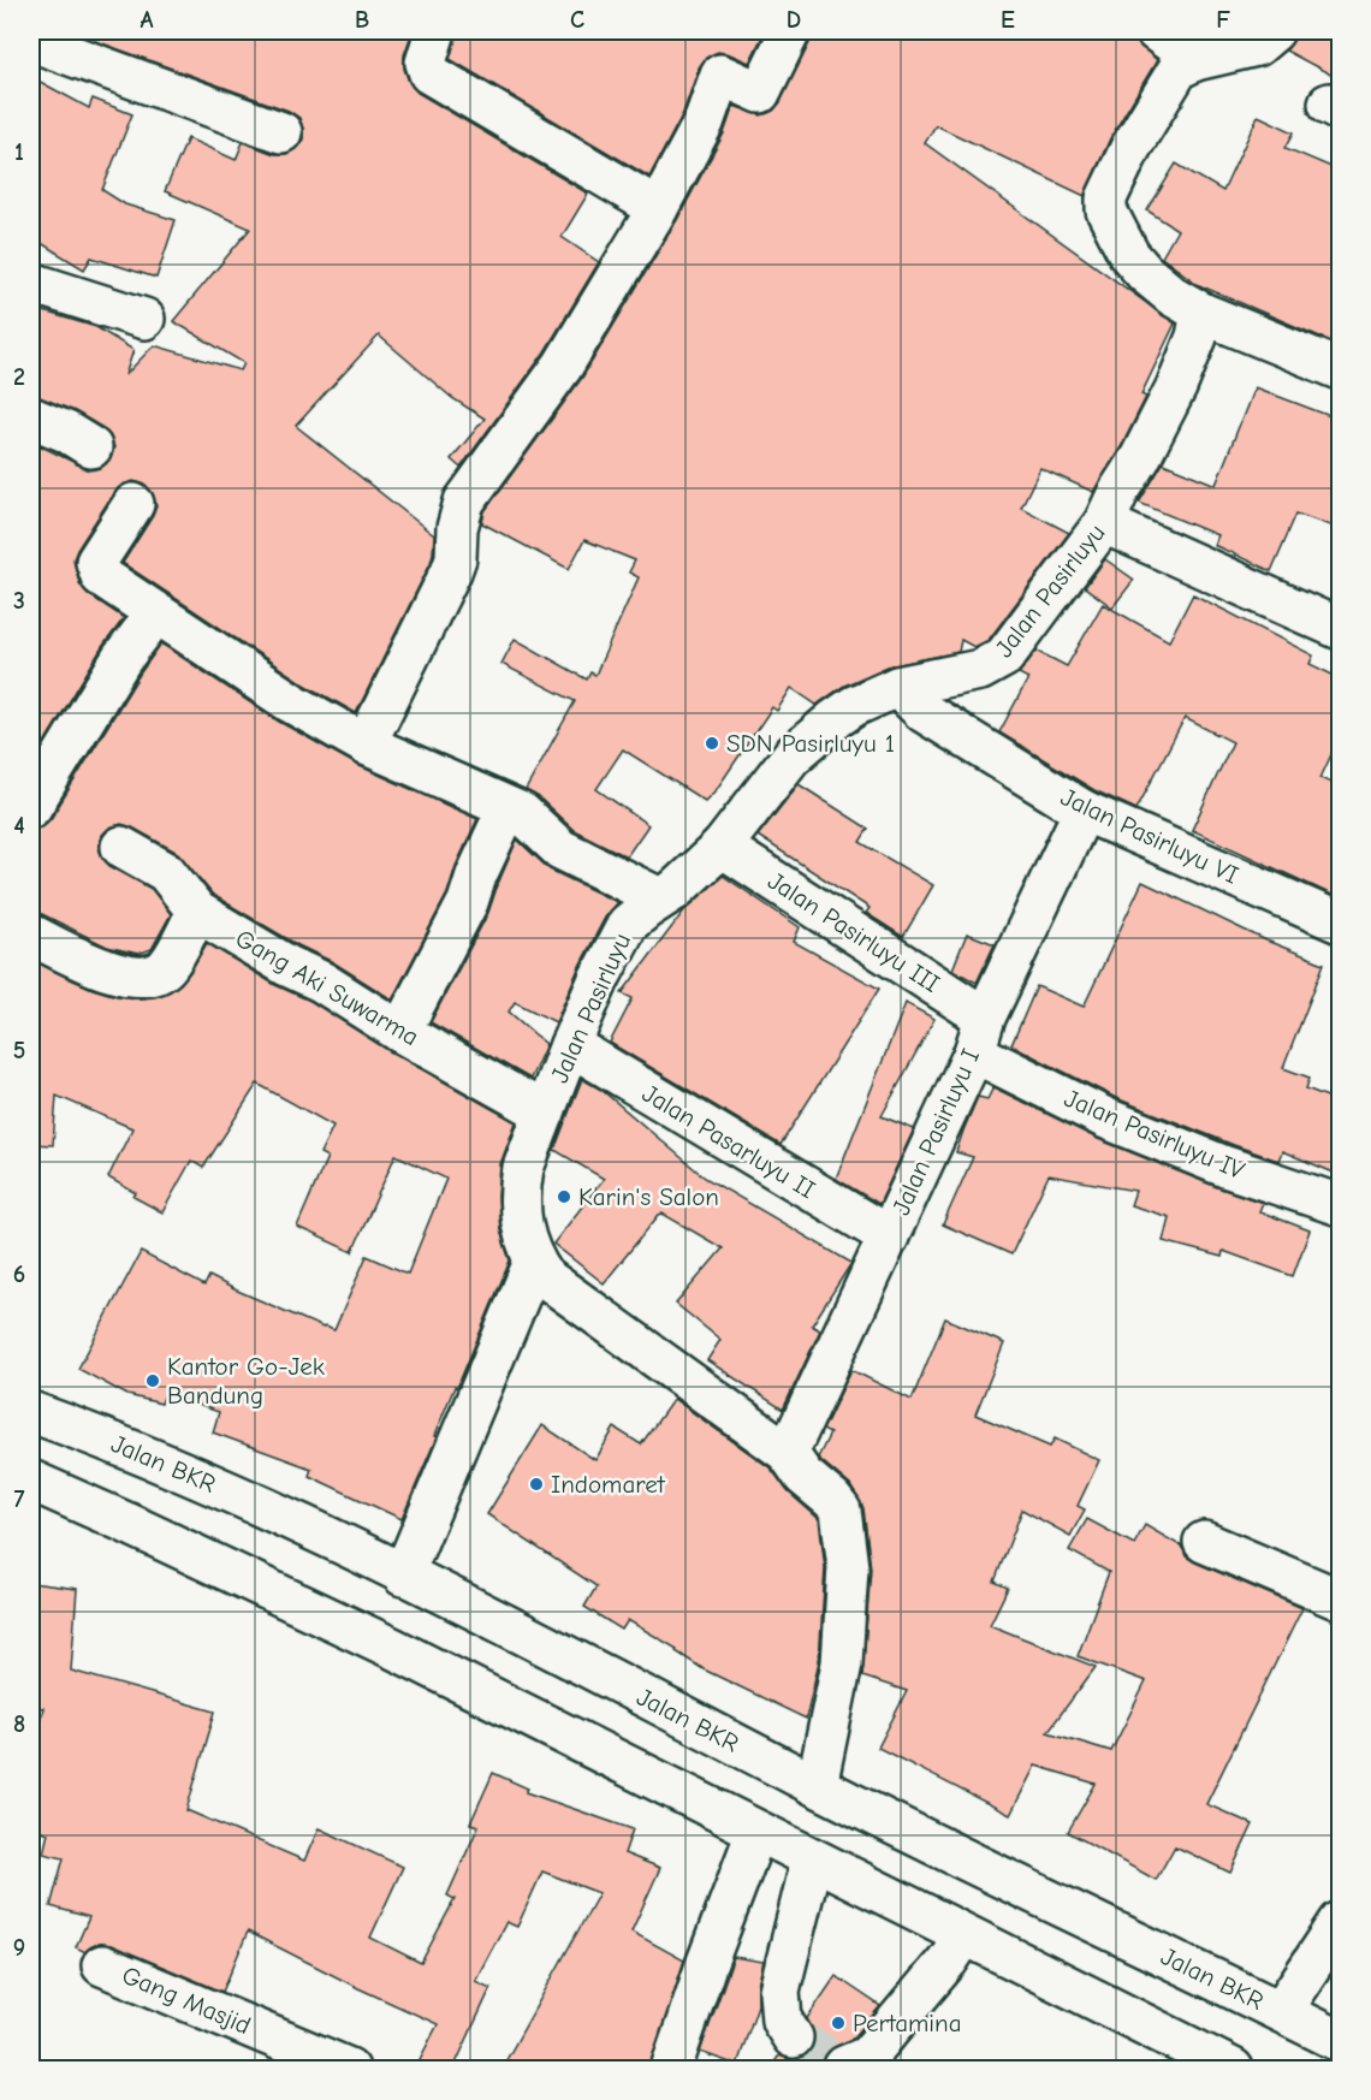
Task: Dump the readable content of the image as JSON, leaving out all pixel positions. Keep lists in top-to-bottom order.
{
  "streets": {
    "street": [
      "Jalan Pasirluyu",
      "Jalan Pasirluyu VI",
      "Jalan Pasirluyu III",
      "Gang Aki Suwarma",
      "Jalan Pasirluyu I",
      "Jalan Pasirluyu IV",
      "Jalan Pasarluyu II",
      "Jalan BKR",
      "Gang Masjid"
    ]
  },
  "crossings": [
    ["Jalan Pasirluyu", "Jalan Pasirluyu VI"],
    ["Jalan Pasirluyu", "Jalan Pasirluyu III"],
    ["Jalan Pasirluyu", "Gang Aki Suwarma"],
    ["Jalan Pasirluyu", "Jalan Pasirluyu I"],
    ["Jalan Pasirluyu", "Jalan Pasarluyu II"],
    ["Jalan Pasirluyu", "Jalan BKR"],
    ["Jalan Pasirluyu VI", "Jalan Pasirluyu I"],
    ["Jalan Pasirluyu III", "Jalan Pasirluyu I"],
    ["Jalan Pasirluyu III", "Jalan Pasirluyu IV"],
    ["Jalan Pasirluyu I", "Jalan Pasirluyu IV"],
    ["Jalan Pasirluyu I", "Jalan Pasarluyu II"]
  ],
  "places": [
    "SDN Pasirluyu 1",
    "Karin's Salon",
    "Kantor Go-Jek Bandung",
    "Indomaret",
    "Pertamina"
  ],
  "grid": {
    "columns": [
      "A",
      "B",
      "C",
      "D",
      "E",
      "F"
    ],
    "rows": [
      "1",
      "2",
      "3",
      "4",
      "5",
      "6",
      "7",
      "8",
      "9"
    ]
  }
}
